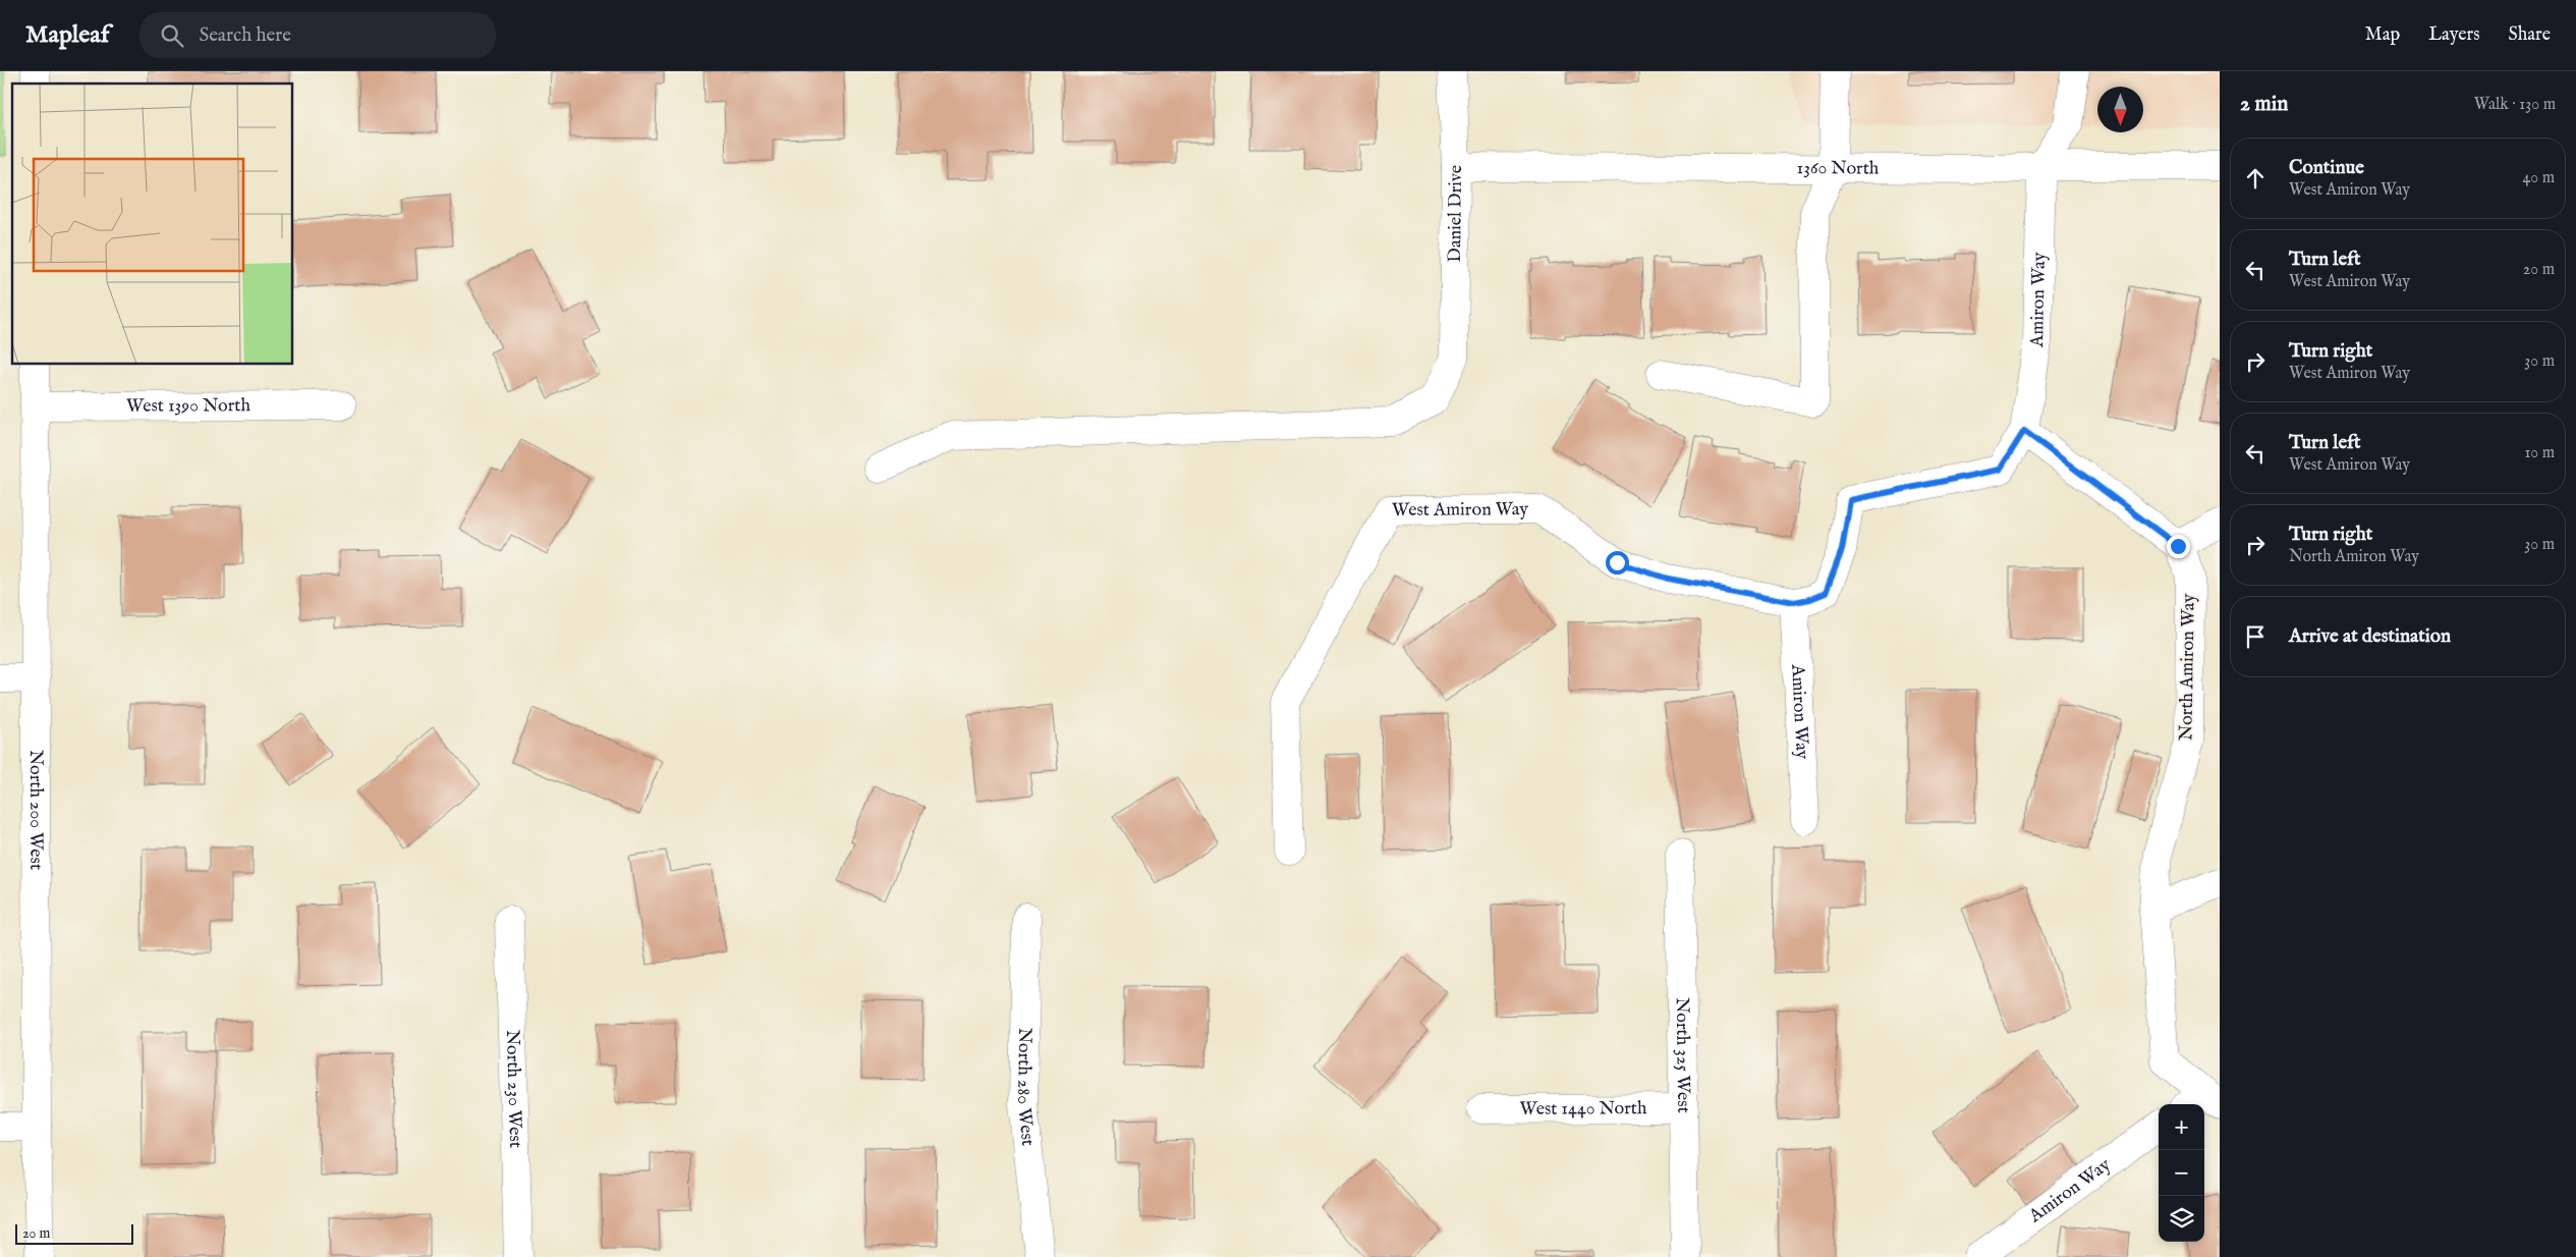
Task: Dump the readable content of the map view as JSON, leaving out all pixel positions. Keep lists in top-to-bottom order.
{
  "streets": {
    "street": [
      "1360 North",
      "Daniel Drive",
      "Amiron Way",
      "West 1390 North",
      "West Amiron Way",
      "North Amiron Way",
      "North 200 West",
      "North 325 West",
      "North 280 West",
      "North 230 West",
      "West 1440 North"
    ]
  },
  "crossings": [
    ["1360 North", "Daniel Drive"],
    ["1360 North", "Amiron Way"],
    ["Amiron Way", "West Amiron Way"],
    ["West 1390 North", "North 200 West"],
    ["North 325 West", "West 1440 North"]
  ],
  "scale_bar": "20 m",
  "north": "bottom",
  "page": {
    "header": "Mapleaf",
    "search": "Search here",
    "nav": ["Map", "Layers", "Share"],
    "heading": ["2 min", "Walk · 130 m"],
    "list": [
      ["Continue", "West Amiron Way", "40 m"],
      ["Turn left", "West Amiron Way", "20 m"],
      ["Turn right", "West Amiron Way", "30 m"],
      ["Turn left", "West Amiron Way", "10 m"],
      ["Turn right", "North Amiron Way", "30 m"],
      "Arrive at destination"
    ],
    "map_buttons": ["+", "−"],
    "scale": "20 m"
  }
}
